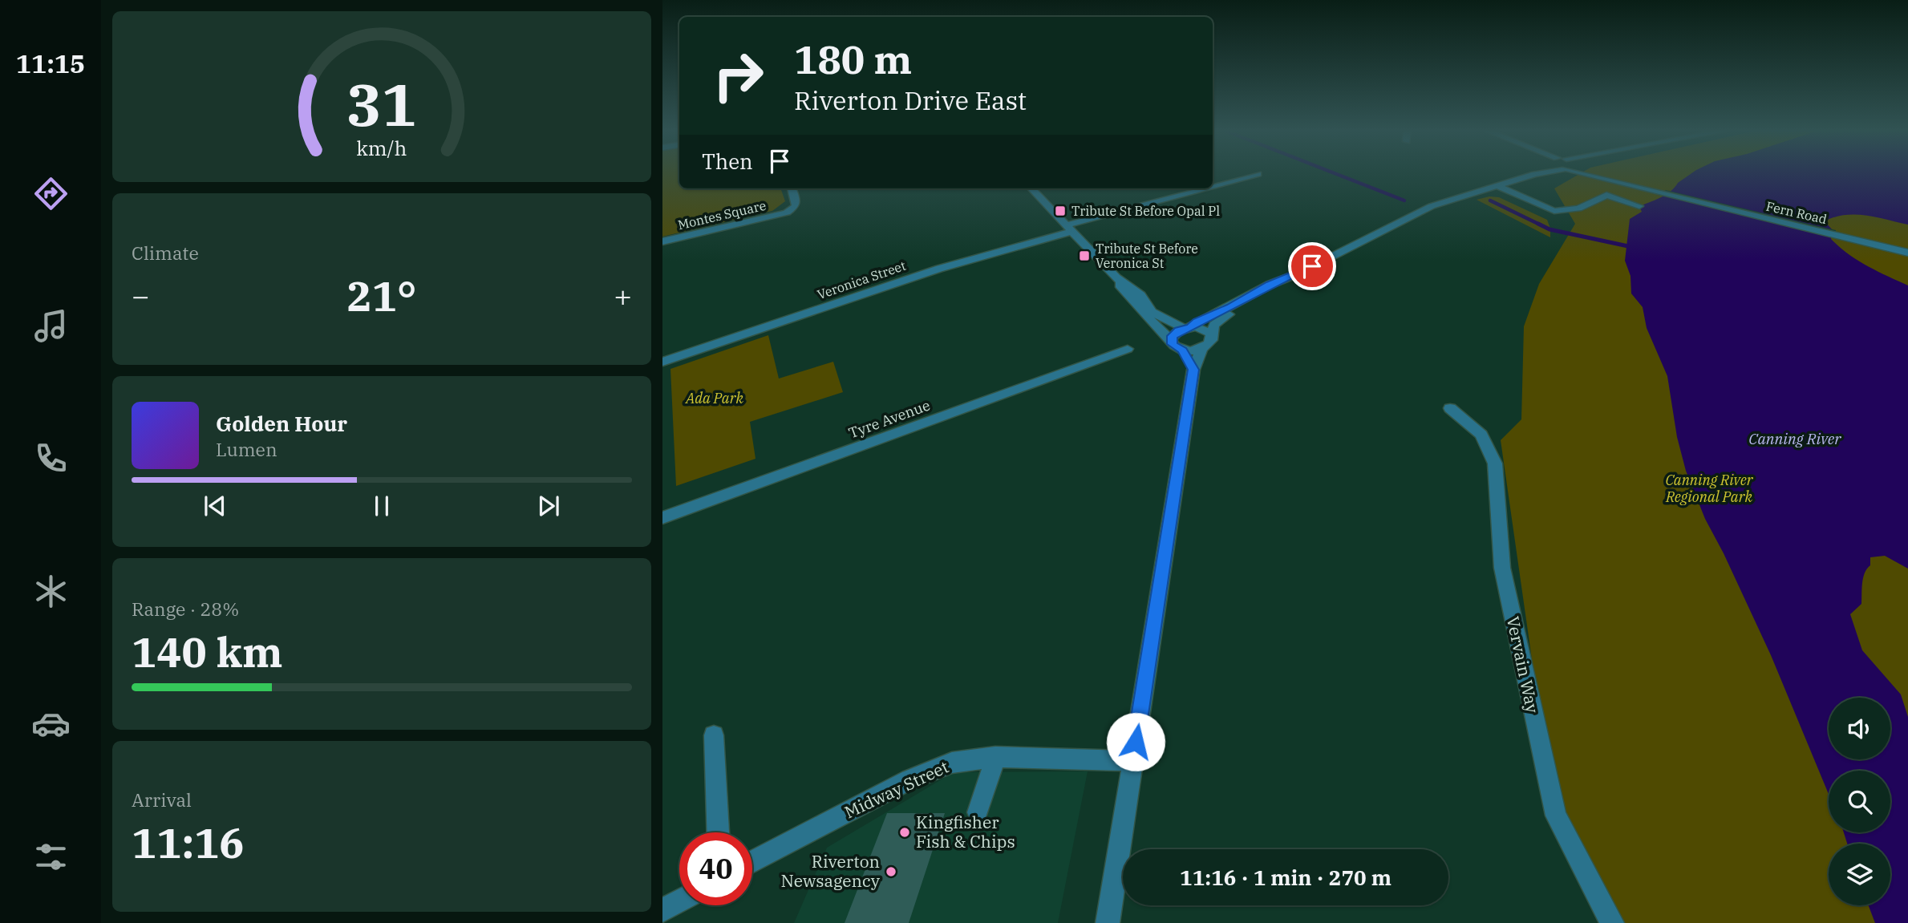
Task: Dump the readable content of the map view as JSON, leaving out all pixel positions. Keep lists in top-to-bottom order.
{
  "streets": {
    "street": [
      "Fern Road",
      "Montes Square",
      "Veronica Street",
      "Tyre Avenue",
      "Vervain Way",
      "Midway Street"
    ]
  },
  "water": ["Canning River"],
  "parks": ["Ada Park", "Canning River Regional Park"],
  "places": {
    "transit": ["Tribute St Before Opal Pl", "Tribute St Before Veronica St"],
    "other": ["Kingfisher Fish & Chips", "Riverton Newsagency"]
  },
  "page": {
    "tabs": "11:15",
    "turn": ["180 m", "Riverton Drive East"],
    "then": "Then",
    "tile": [
      "Climate",
      ["Range · 28%", "140 km"],
      ["Arrival", "11:16"]
    ],
    "heat": ["−", "21°", "+"],
    "song": ["Golden Hour", "Lumen"],
    "limit": "40",
    "trip": "11:16 · 1 min · 270 m",
    "gauge": ["31", "km/h"]
  }
}
